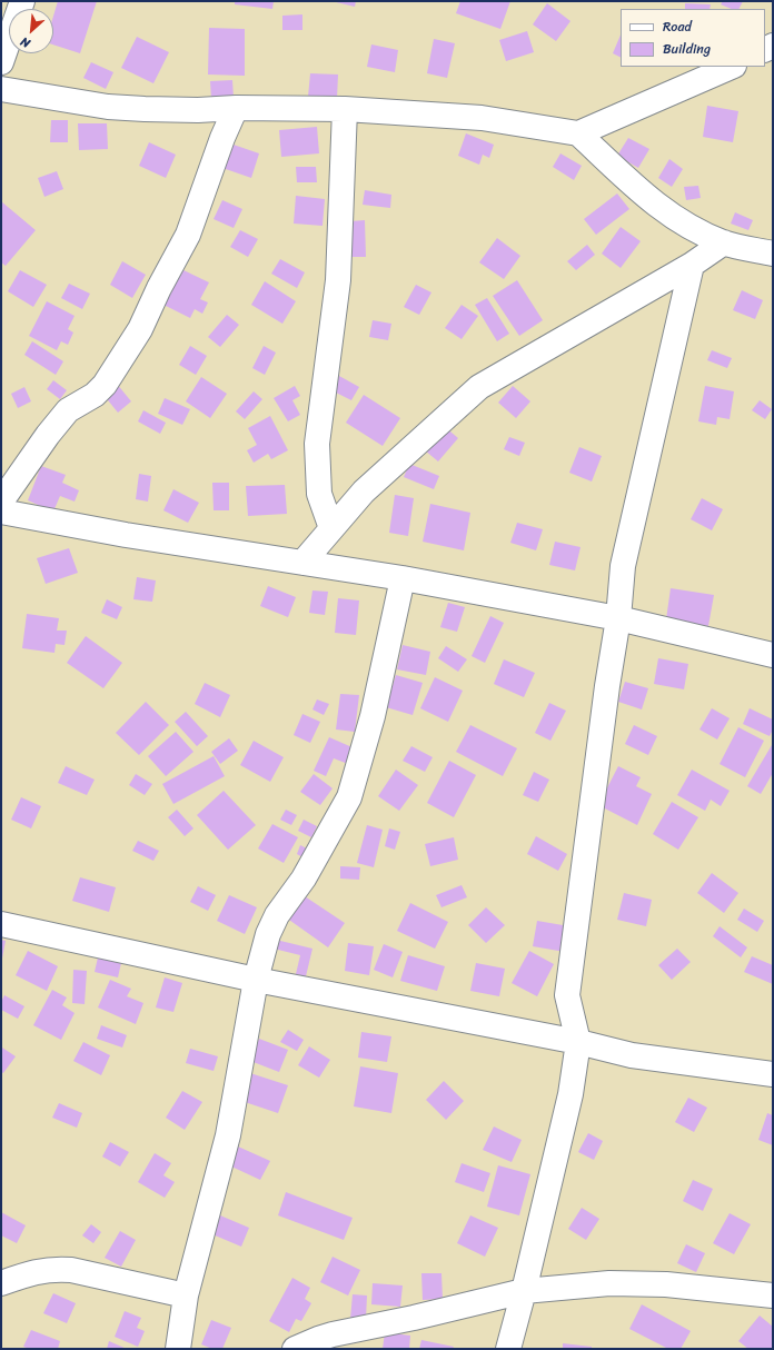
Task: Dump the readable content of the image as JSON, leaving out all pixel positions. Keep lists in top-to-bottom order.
{
  "legend": ["Road", "Building"],
  "north": "bottom left"
}
